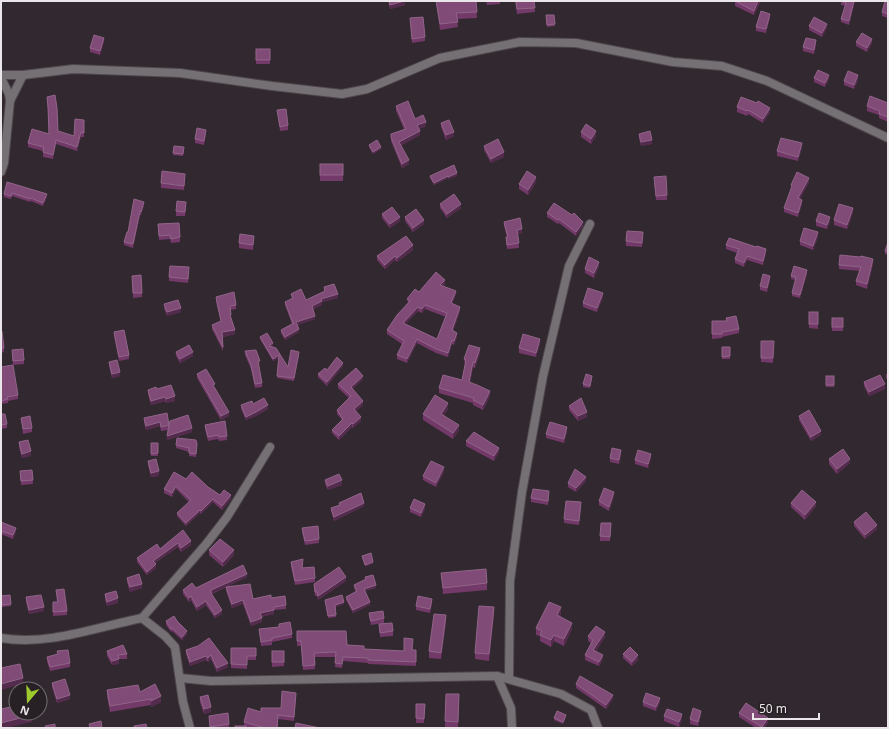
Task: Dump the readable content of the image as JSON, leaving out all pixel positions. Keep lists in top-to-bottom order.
{
  "scale_bar": "50 m",
  "north": "bottom"
}
